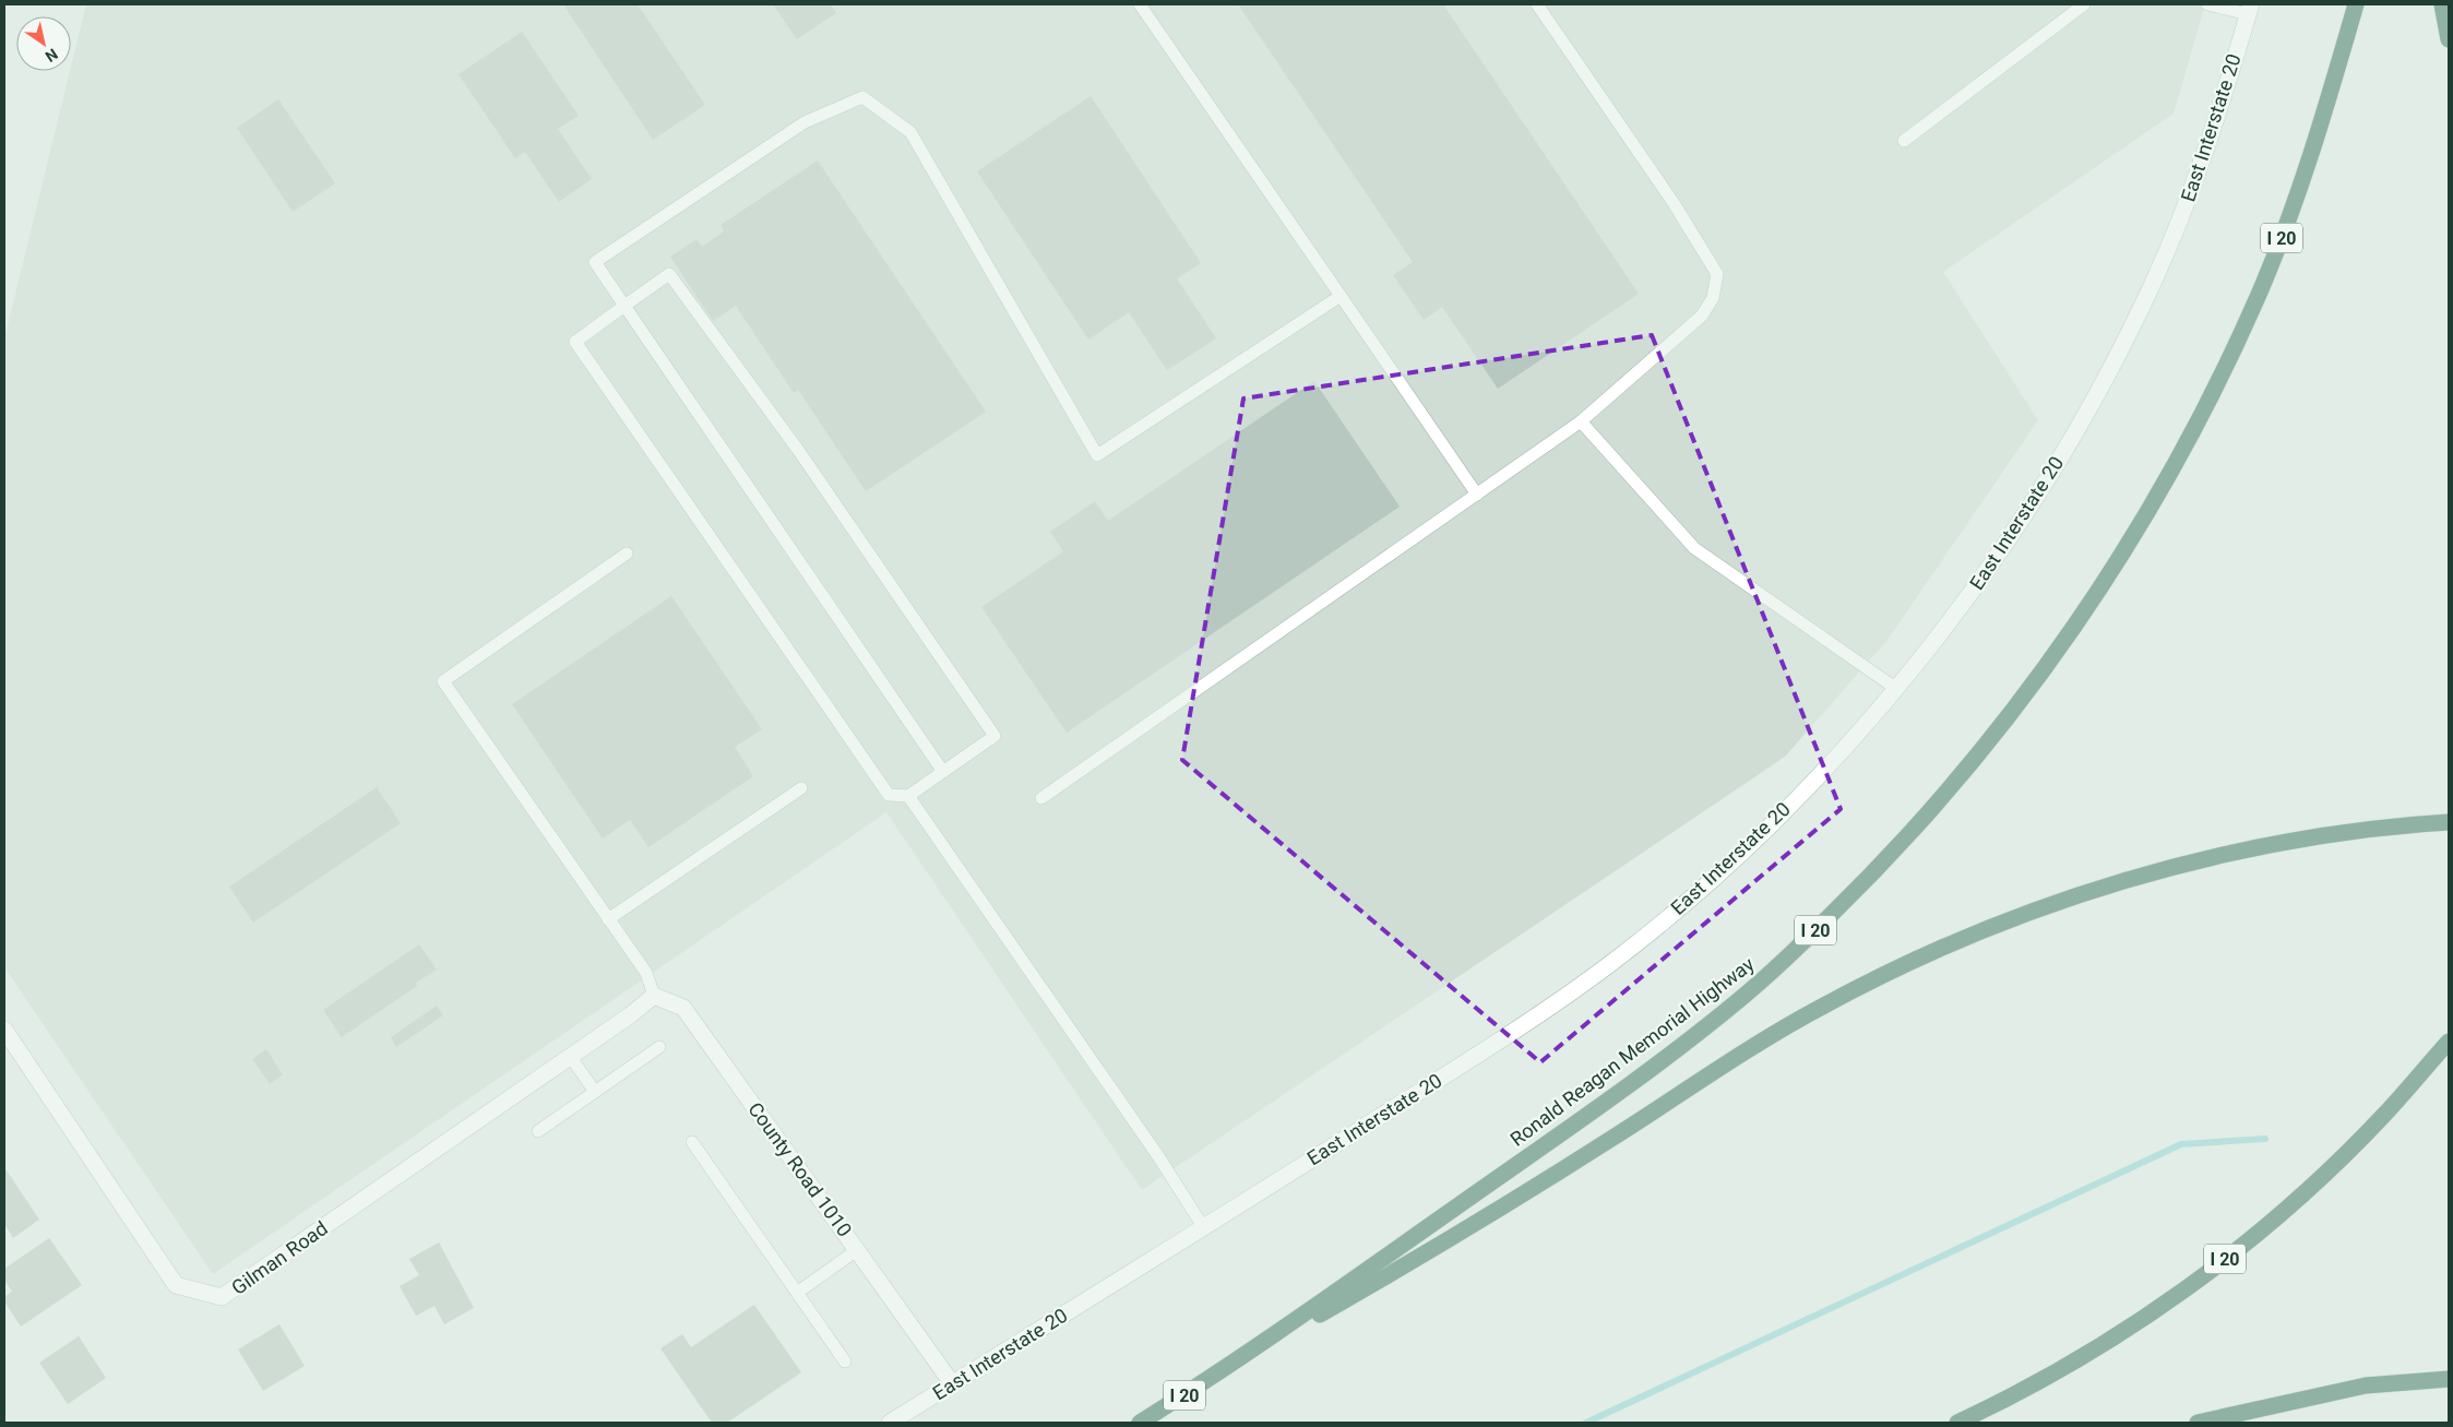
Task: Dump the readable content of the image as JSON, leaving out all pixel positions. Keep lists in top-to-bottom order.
{
  "streets": {
    "highway": ["I 20", "Ronald Reagan Memorial Highway"],
    "main road": ["East Interstate 20", "County Road 1010", "Gilman Road"]
  },
  "crossings": [
    ["East Interstate 20", "County Road 1010"],
    ["County Road 1010", "Gilman Road"]
  ],
  "north": "bottom right"
}
